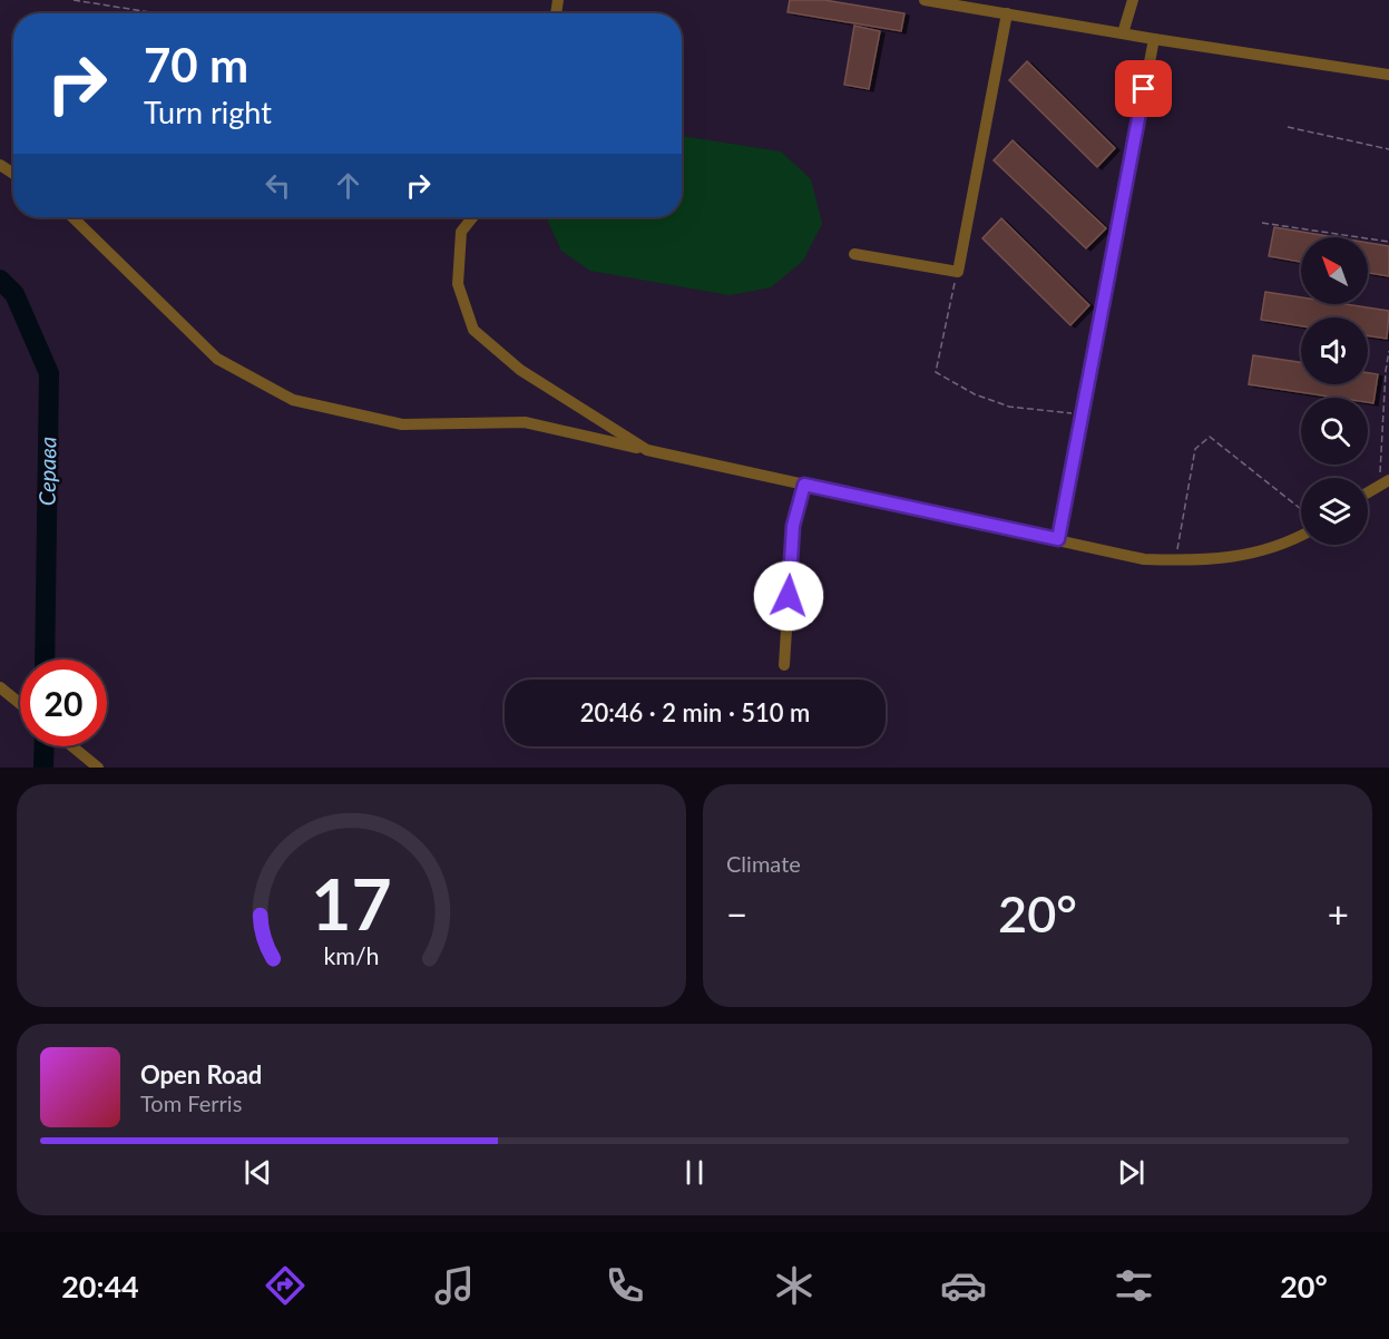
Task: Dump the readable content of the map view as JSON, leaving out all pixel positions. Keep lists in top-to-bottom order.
{
  "water": ["Серава"],
  "north": "top left",
  "page": {
    "turn": ["70 m", "Turn right"],
    "limit": "20",
    "trip": "20:46 · 2 min · 510 m",
    "tile": "Climate",
    "heat": ["−", "20°", "+"],
    "song": ["Open Road", "Tom Ferris"],
    "tabs": ["20:44", "20°"],
    "gauge": ["17", "km/h"]
  }
}
